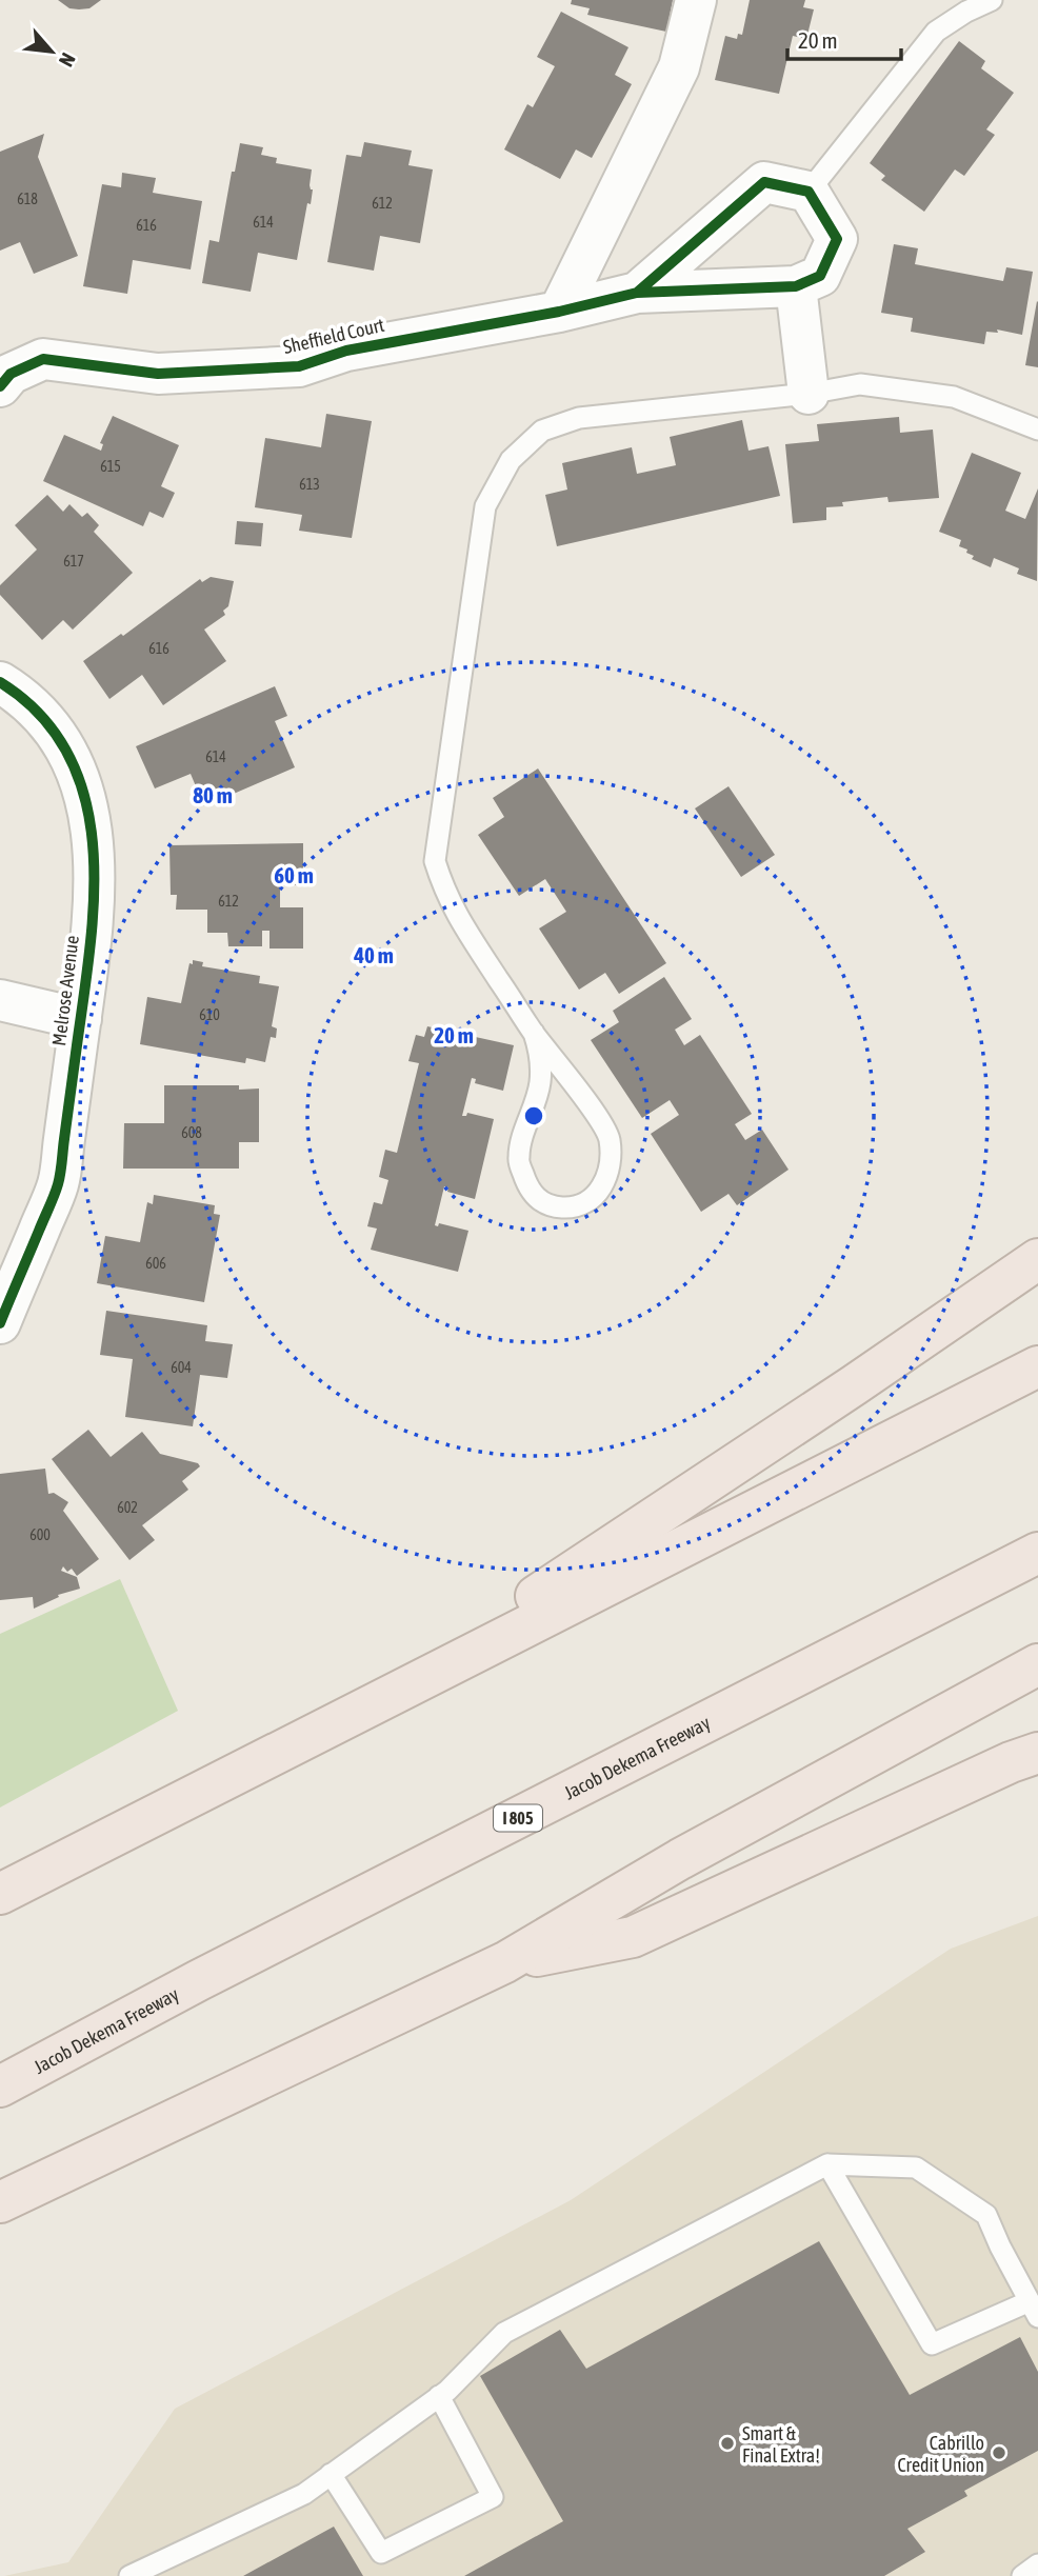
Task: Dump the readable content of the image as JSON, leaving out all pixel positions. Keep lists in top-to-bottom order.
{
  "streets": {
    "highway": ["Jacob Dekema Freeway", "I 805"],
    "street": ["Sheffield Court", "Melrose Avenue"]
  },
  "places": ["Smart & Final Extra!", "Cabrillo Credit Union"],
  "house_numbers": [
    "618",
    "612",
    "614",
    "616",
    "615",
    "613",
    "617",
    "616",
    "614",
    "612",
    "610",
    "608",
    "606",
    "604",
    "602",
    "600"
  ],
  "scale_bar": "20 m",
  "north": "bottom right",
  "rings": [
    "80 m",
    "60 m",
    "40 m",
    "20 m"
  ]
}
